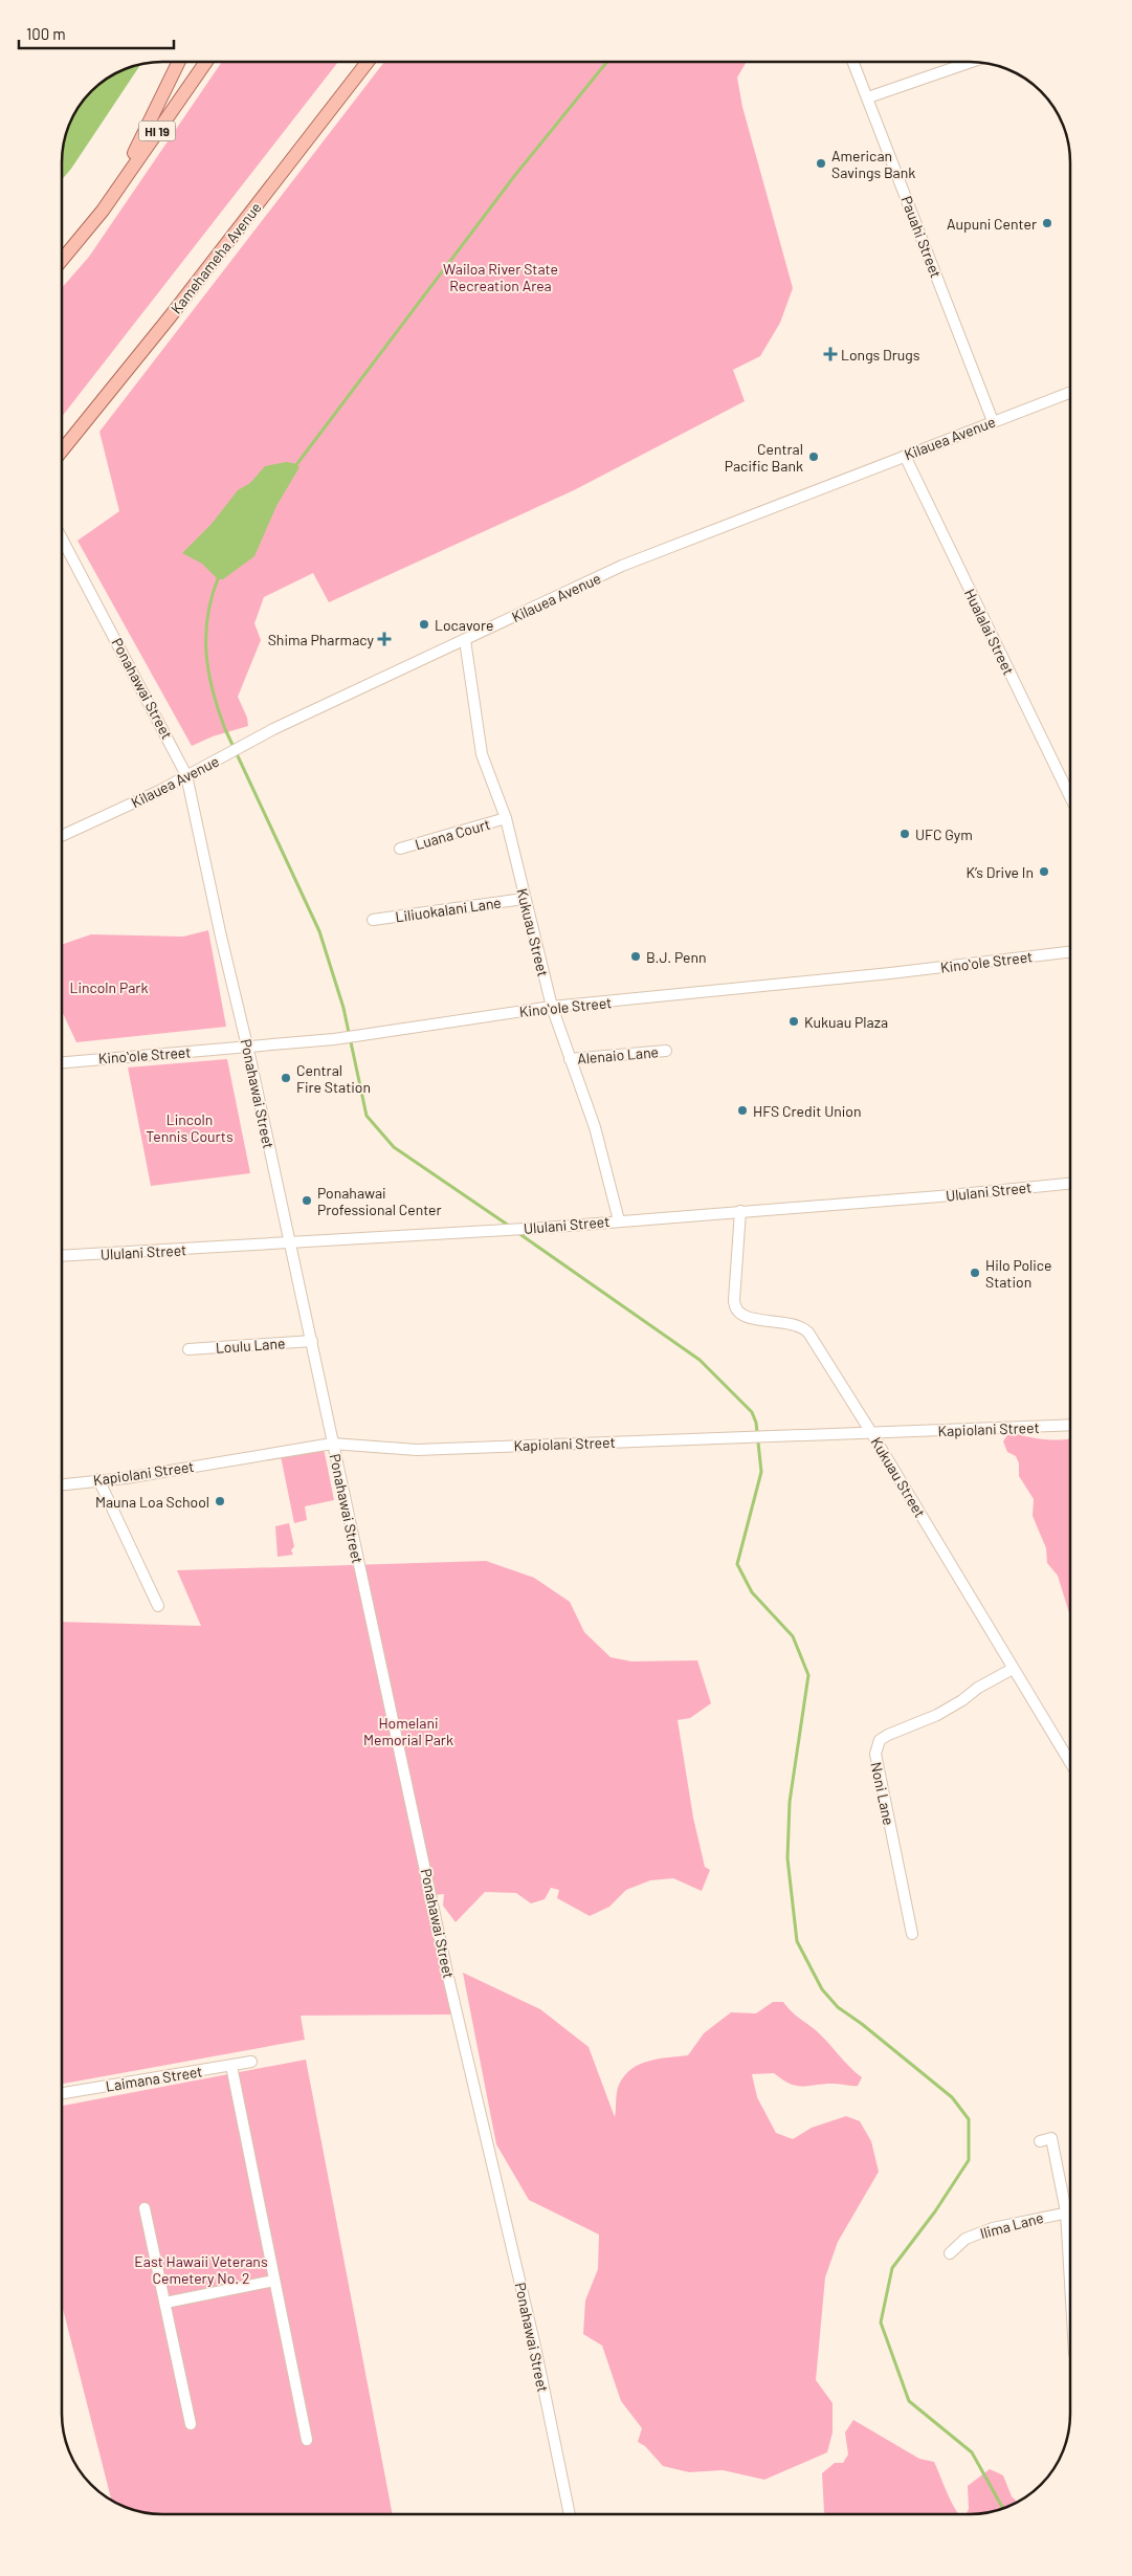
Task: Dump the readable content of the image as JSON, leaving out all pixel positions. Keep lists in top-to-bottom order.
{
  "streets": {
    "main road": ["HI 19", "Kamehameha Avenue"],
    "street": [
      "Pauahi Street",
      "Kilauea Avenue",
      "Hualalai Street",
      "Ponahawai Street",
      "Luana Court",
      "Liliuokalani Lane",
      "Kukuau Street",
      "Kinoʻole Street",
      "Alenaio Lane",
      "Ululani Street",
      "Loulu Lane",
      "Kapiolani Street",
      "Noni Lane",
      "Laimana Street",
      "Ilima Lane"
    ]
  },
  "crossings": [
    ["Pauahi Street", "Kilauea Avenue"],
    ["Kilauea Avenue", "Hualalai Street"],
    ["Kilauea Avenue", "Ponahawai Street"],
    ["Kilauea Avenue", "Kukuau Street"],
    ["Ponahawai Street", "Kinoʻole Street"],
    ["Ponahawai Street", "Ululani Street"],
    ["Ponahawai Street", "Loulu Lane"],
    ["Ponahawai Street", "Kapiolani Street"],
    ["Luana Court", "Kukuau Street"],
    ["Liliuokalani Lane", "Kukuau Street"],
    ["Kukuau Street", "Kinoʻole Street"],
    ["Kukuau Street", "Alenaio Lane"],
    ["Kukuau Street", "Ululani Street"],
    ["Kukuau Street", "Kapiolani Street"],
    ["Kukuau Street", "Noni Lane"]
  ],
  "parks": [
    "Wailoa River State Recreation Area",
    "Lincoln Park",
    "Lincoln Tennis Courts",
    "Homelani Memorial Park",
    "East Hawaii Veterans Cemetery No. 2"
  ],
  "places": {
    "other": [
      "American Savings Bank",
      "Aupuni Center",
      "Central Pacific Bank",
      "Locavore",
      "UFC Gym",
      "K’s Drive In",
      "B.J. Penn",
      "Kukuau Plaza",
      "Central Fire Station",
      "HFS Credit Union",
      "Ponahawai Professional Center",
      "Hilo Police Station",
      "Mauna Loa School"
    ],
    "health": ["Longs Drugs", "Shima Pharmacy"]
  },
  "scale_bar": "100 m"
}
